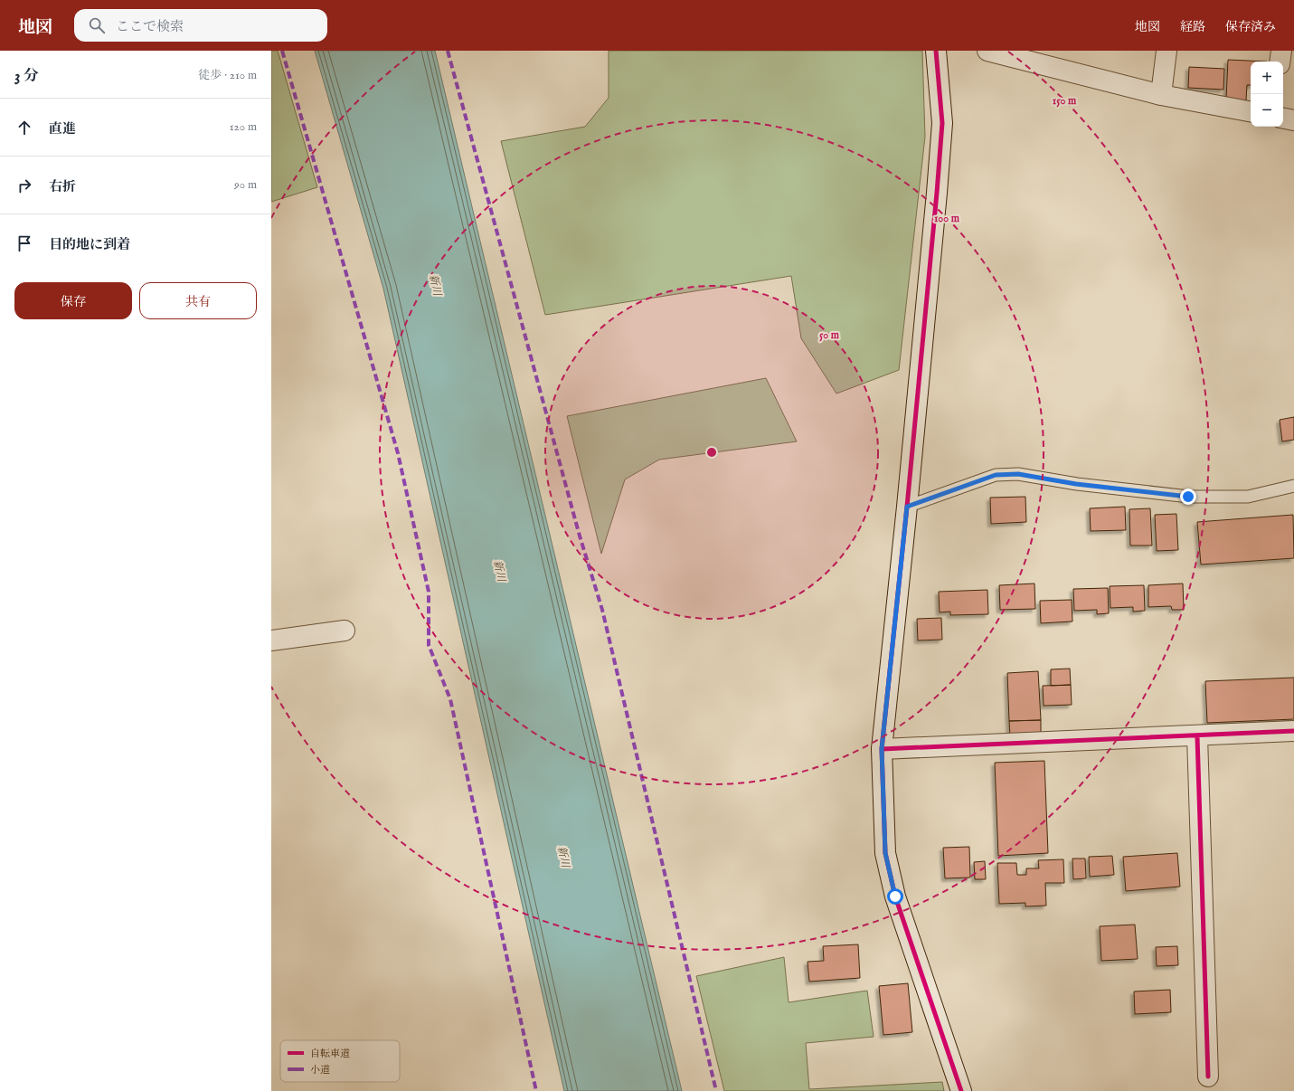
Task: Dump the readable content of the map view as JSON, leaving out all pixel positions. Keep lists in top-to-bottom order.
{
  "water": ["新川"],
  "legend": ["自転車道", "小道"],
  "page": {
    "header": "地図",
    "search": "ここで検索",
    "nav": ["地図", "経路", "保存済み"],
    "heading": ["3 分", "徒歩 · 210 m"],
    "map_buttons": ["+", "−"],
    "list": [
      ["直進", "120 m"],
      ["右折", "90 m"],
      "目的地に到着"
    ],
    "buttons": ["保存", "共有"]
  },
  "rings": ["150 m", "100 m", "50 m"]
}
